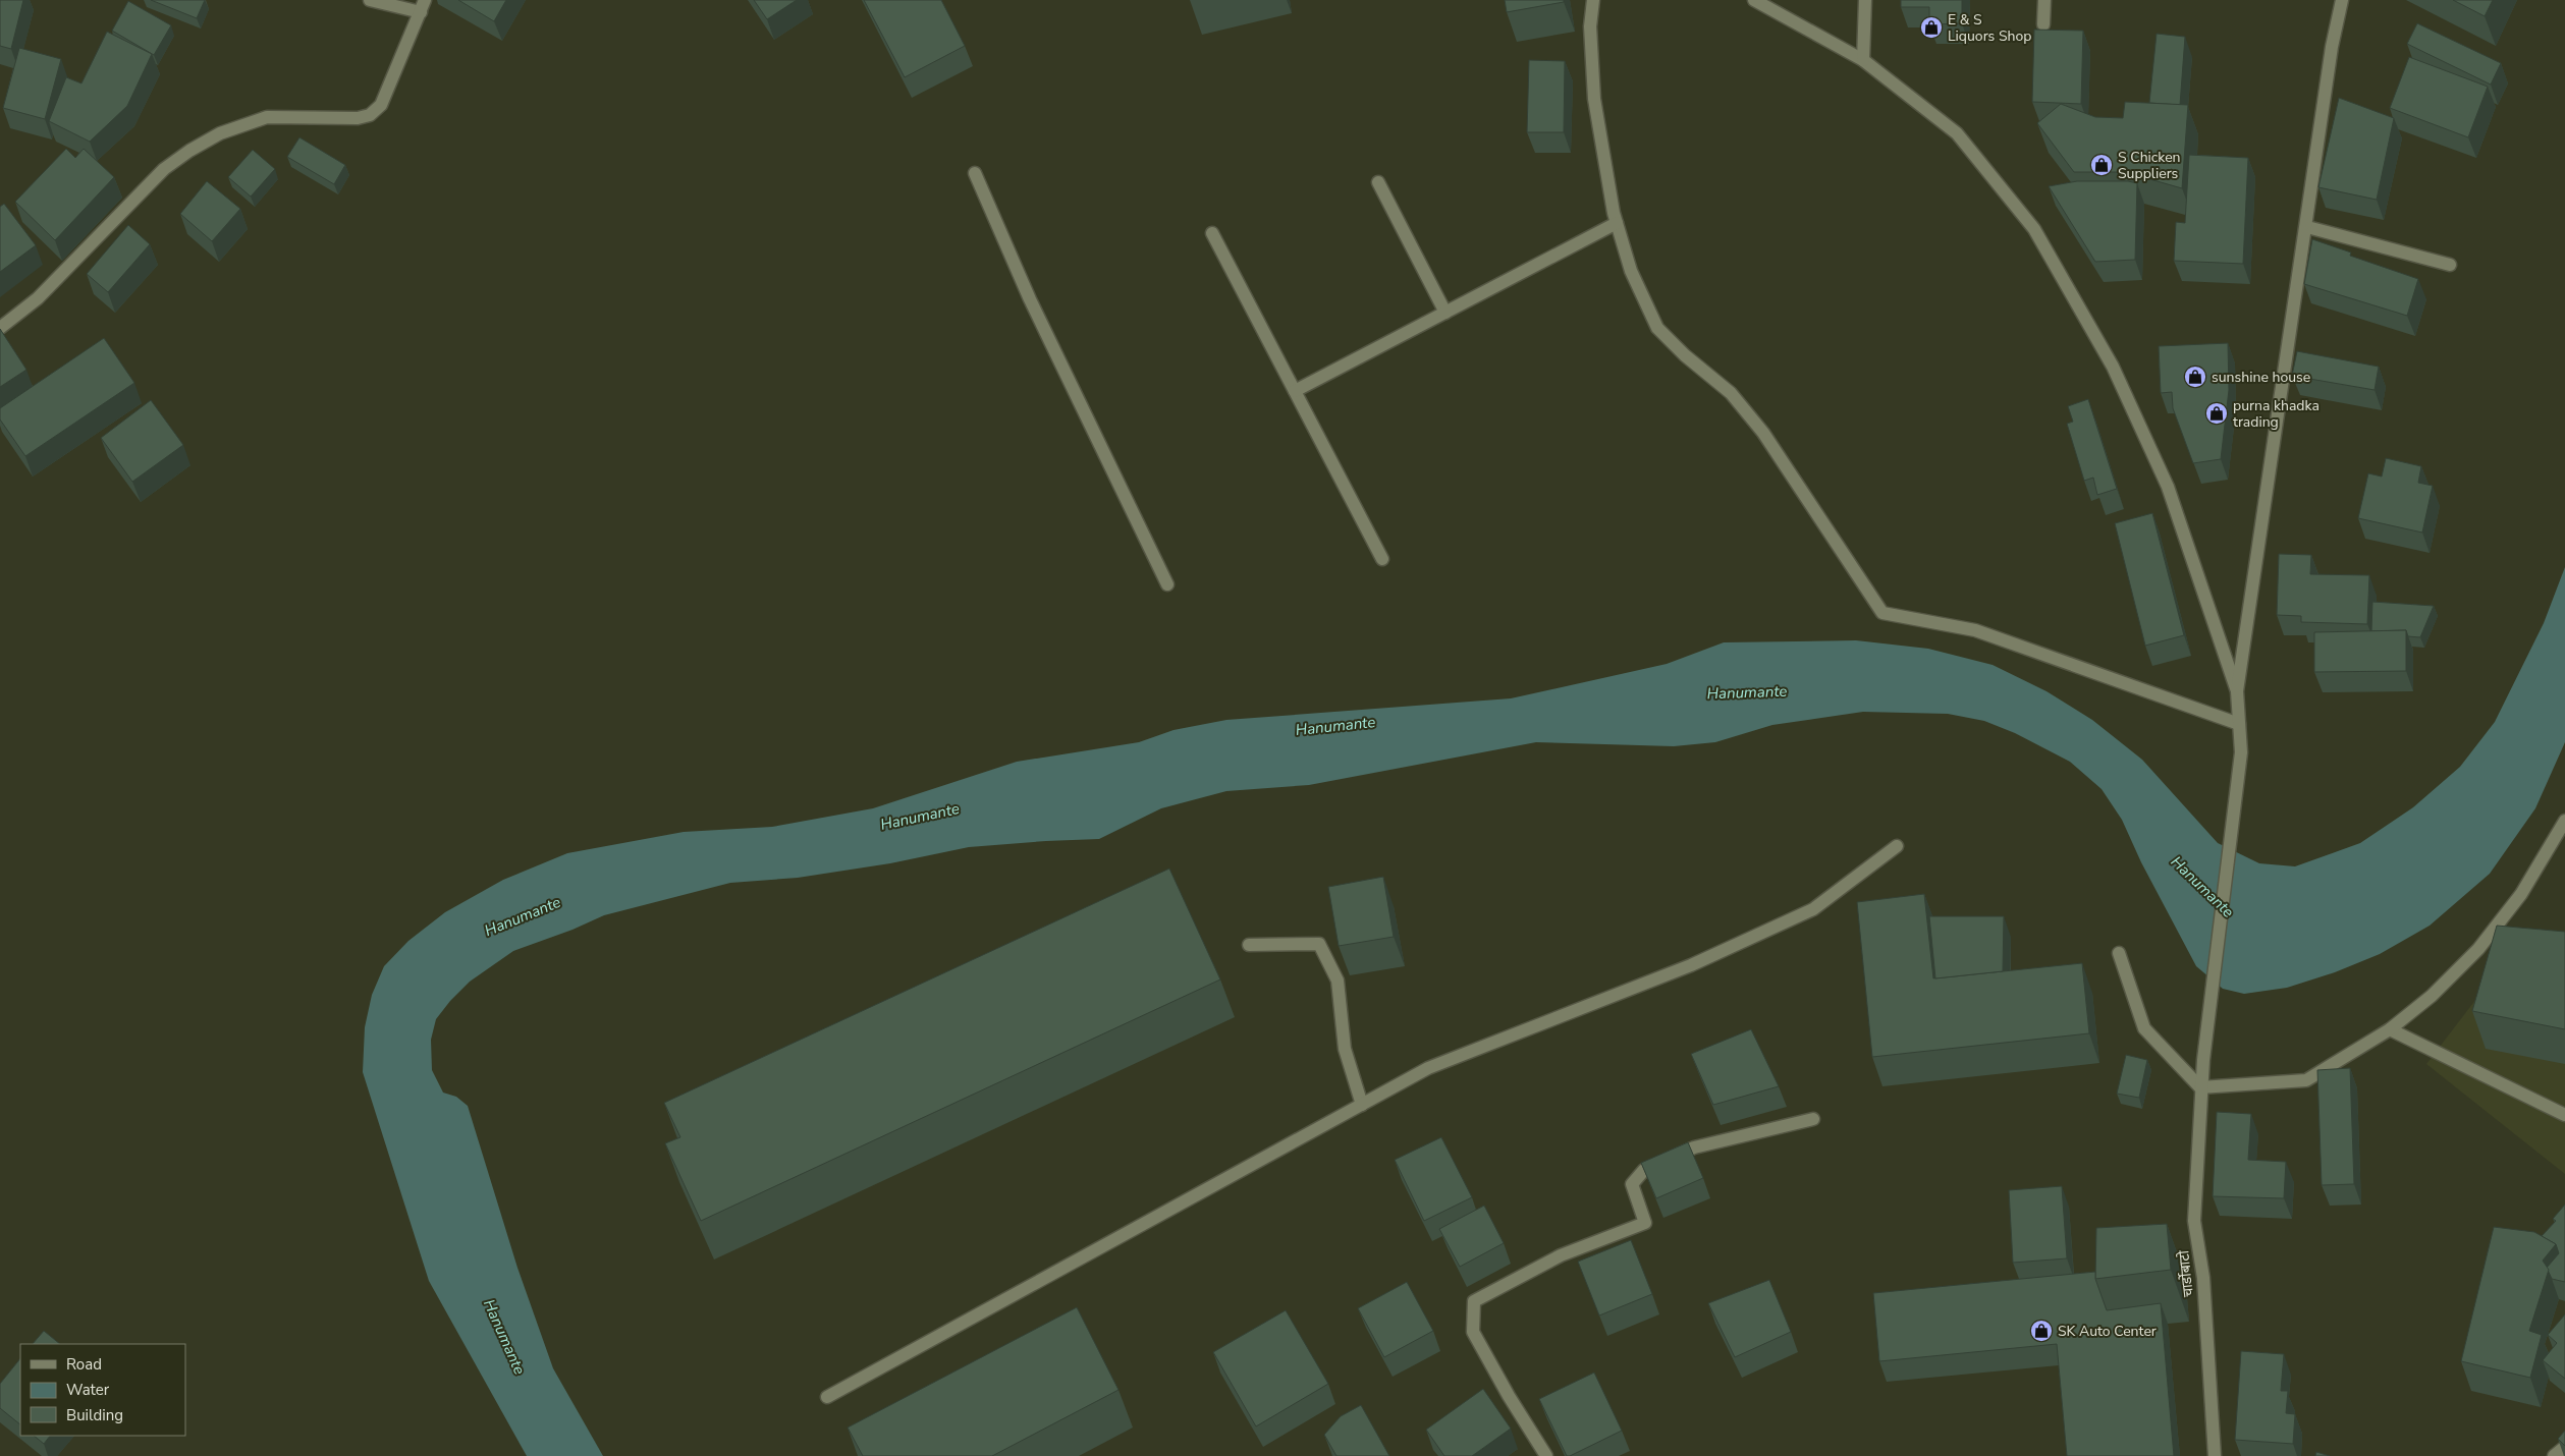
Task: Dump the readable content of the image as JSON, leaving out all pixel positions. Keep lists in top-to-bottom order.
{
  "streets": {
    "street": ["चार्डोबाटो"]
  },
  "water": ["Hanumante"],
  "places": {
    "shop": [
      "E & S Liquors Shop",
      "S Chicken Suppliers",
      "sunshine house",
      "purna khadka trading",
      "SK Auto Center"
    ]
  },
  "legend": ["Road", "Water", "Building"]
}
